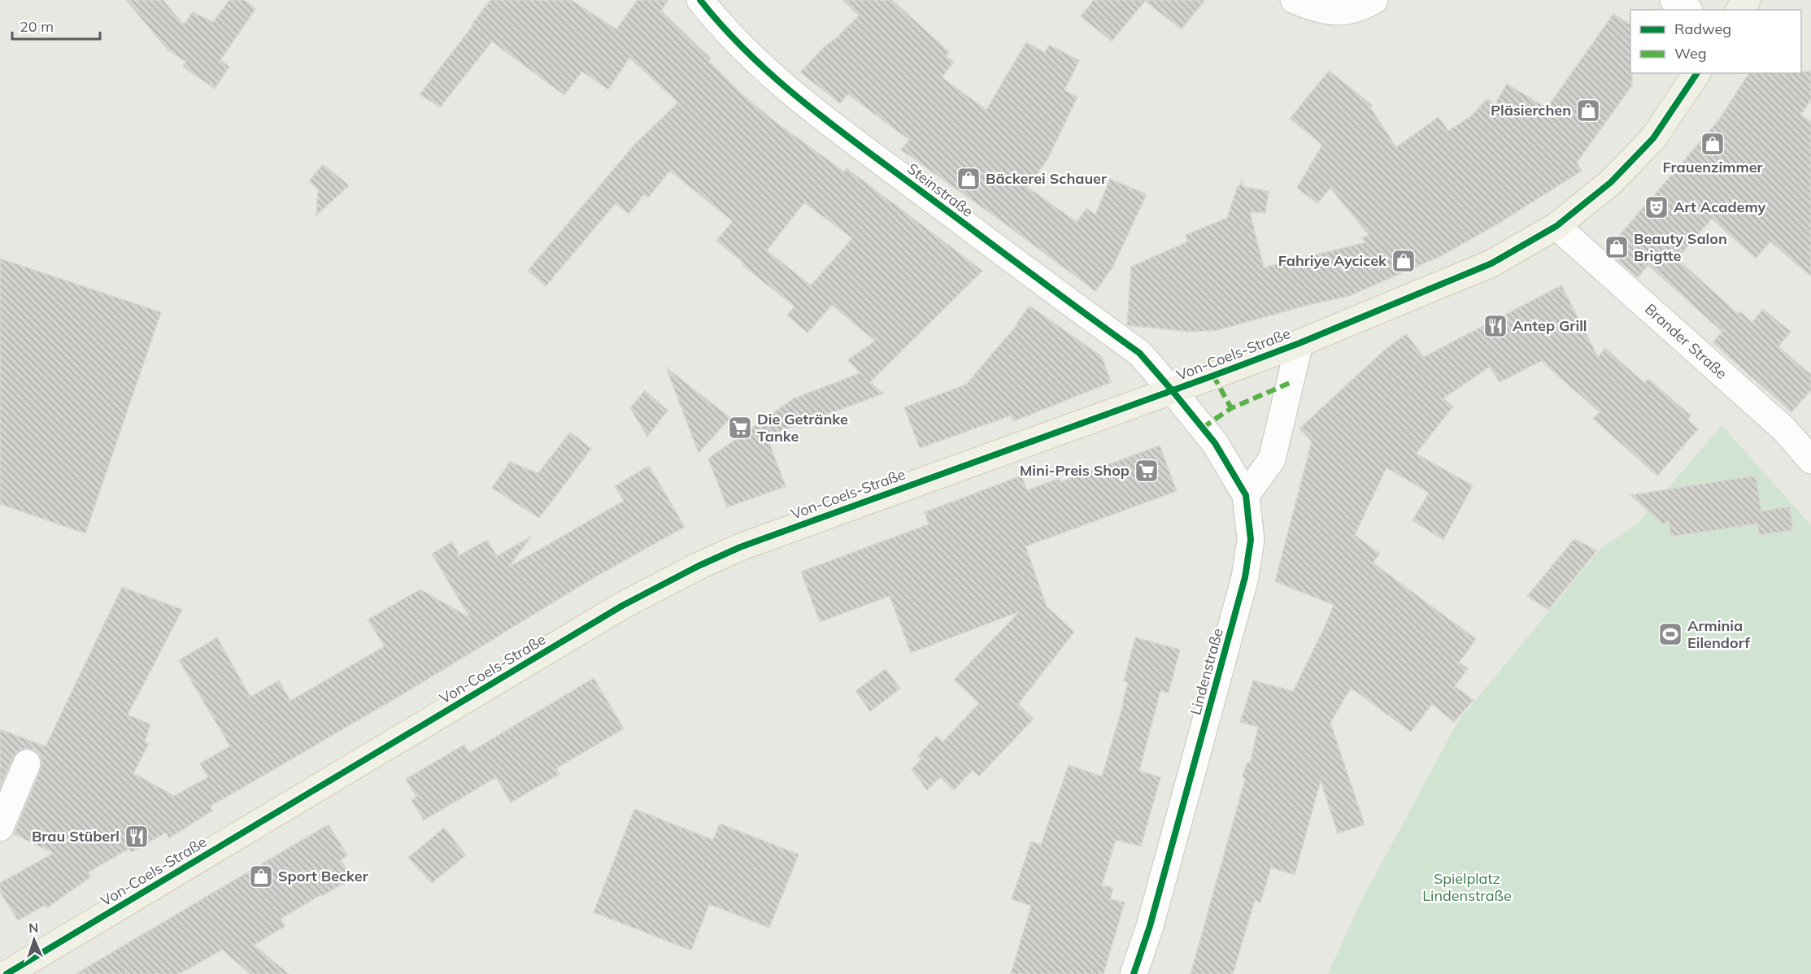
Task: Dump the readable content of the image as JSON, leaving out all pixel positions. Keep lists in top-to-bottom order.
{
  "streets": {
    "main road": ["Von-Coels-Straße"],
    "street": ["Steinstraße", "Brander Straße", "Lindenstraße"]
  },
  "crossings": [
    ["Steinstraße", "Von-Coels-Straße"],
    ["Steinstraße", "Lindenstraße"],
    ["Brander Straße", "Von-Coels-Straße"],
    ["Von-Coels-Straße", "Lindenstraße"]
  ],
  "parks": ["Spielplatz Lindenstraße"],
  "places": {
    "shop": [
      "Pläsierchen",
      "Frauenzimmer",
      "Bäckerei Schauer",
      "Beauty Salon Brigtte",
      "Fahriye Aycicek",
      "Sport Becker"
    ],
    "theatre": ["Art Academy"],
    "restaurant": ["Antep Grill", "Brau Stüberl"],
    "supermarket": ["Die Getränke Tanke", "Mini-Preis Shop"],
    "sports": ["Arminia Eilendorf"]
  },
  "legend": ["Radweg", "Weg"],
  "scale_bar": "20 m",
  "north": "top"
}
